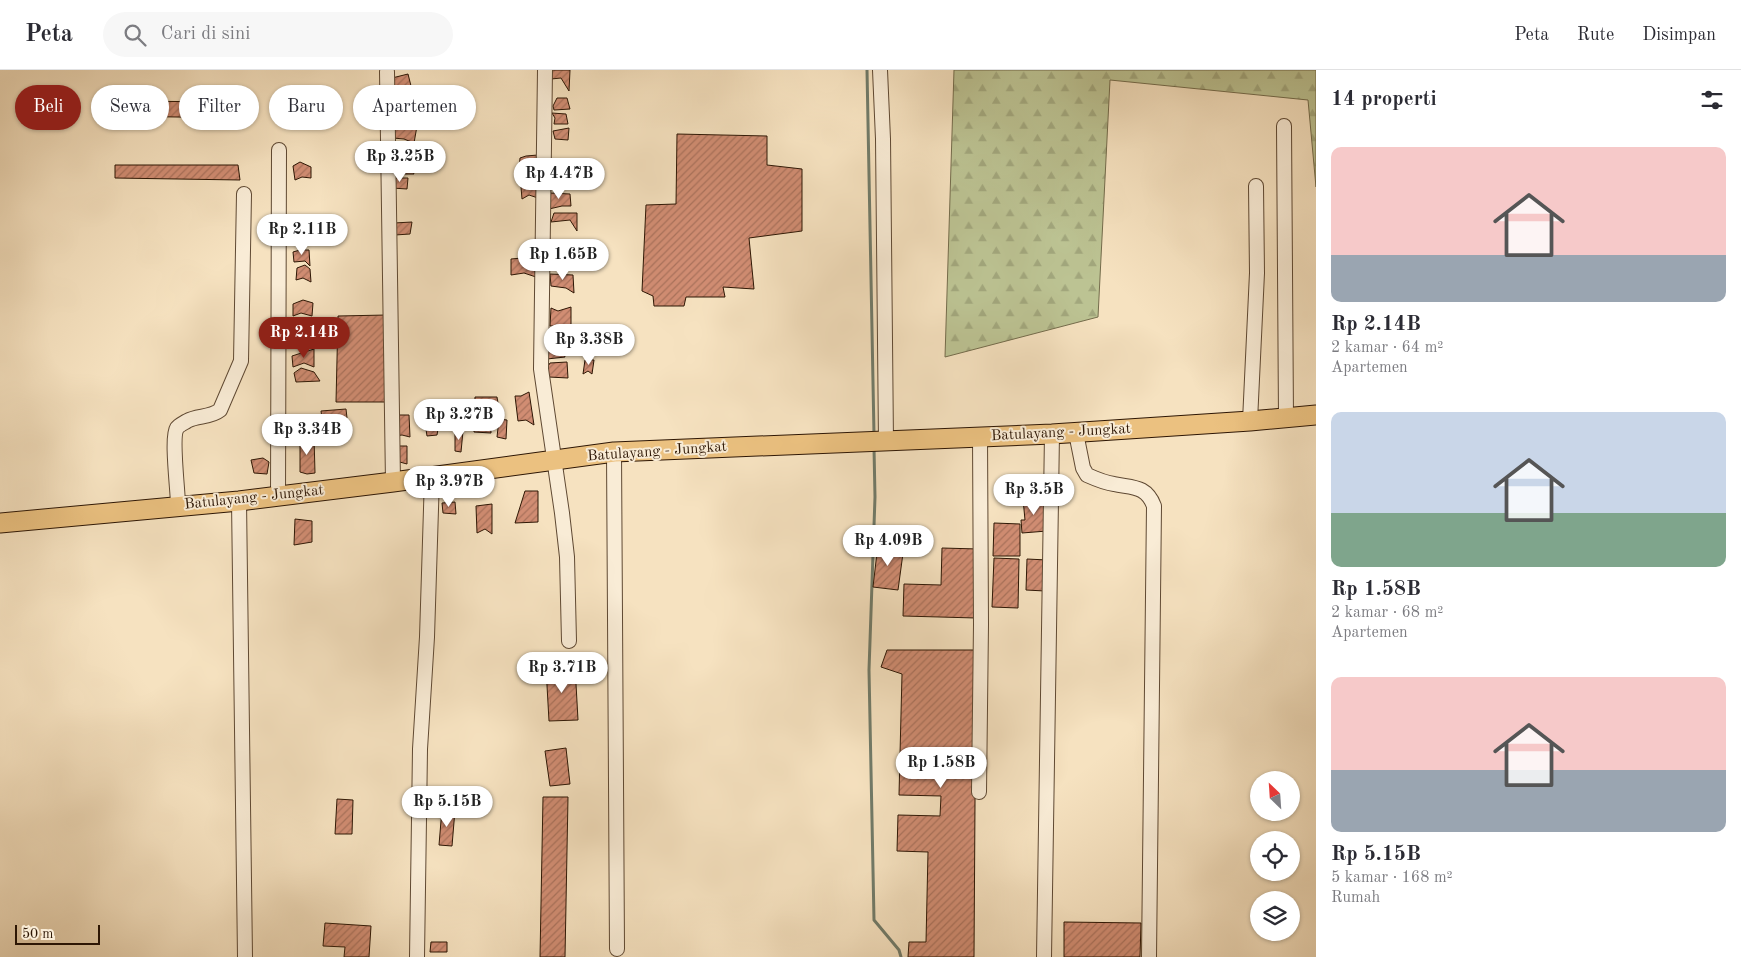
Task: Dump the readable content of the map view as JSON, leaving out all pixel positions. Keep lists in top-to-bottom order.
{
  "streets": {
    "highway": ["Batulayang - Jungkat"]
  },
  "scale_bar": "50 m",
  "north": "top left",
  "page": {
    "header": "Peta",
    "search": "Cari di sini",
    "nav": ["Peta", "Rute", "Disimpan"],
    "heading": "14 properti",
    "chip": [
      "Beli",
      "Sewa",
      "Filter",
      "Baru",
      "Apartemen"
    ],
    "list": [
      {
        "name": "Rp 2.14B",
        "note": "2 kamar · 64 m² · Apartemen"
      },
      {
        "name": "Rp 1.58B",
        "note": "2 kamar · 68 m² · Apartemen"
      },
      {
        "name": "Rp 5.15B",
        "note": "5 kamar · 168 m² · Rumah"
      }
    ],
    "price": [
      "Rp 3.25B",
      "Rp 4.47B",
      "Rp 2.11B",
      "Rp 1.65B",
      "Rp 2.14B",
      "Rp 3.38B",
      "Rp 3.27B",
      "Rp 3.34B",
      "Rp 3.97B",
      "Rp 3.5B",
      "Rp 4.09B",
      "Rp 3.71B",
      "Rp 1.58B",
      "Rp 5.15B"
    ],
    "scale": "50 m"
  }
}
